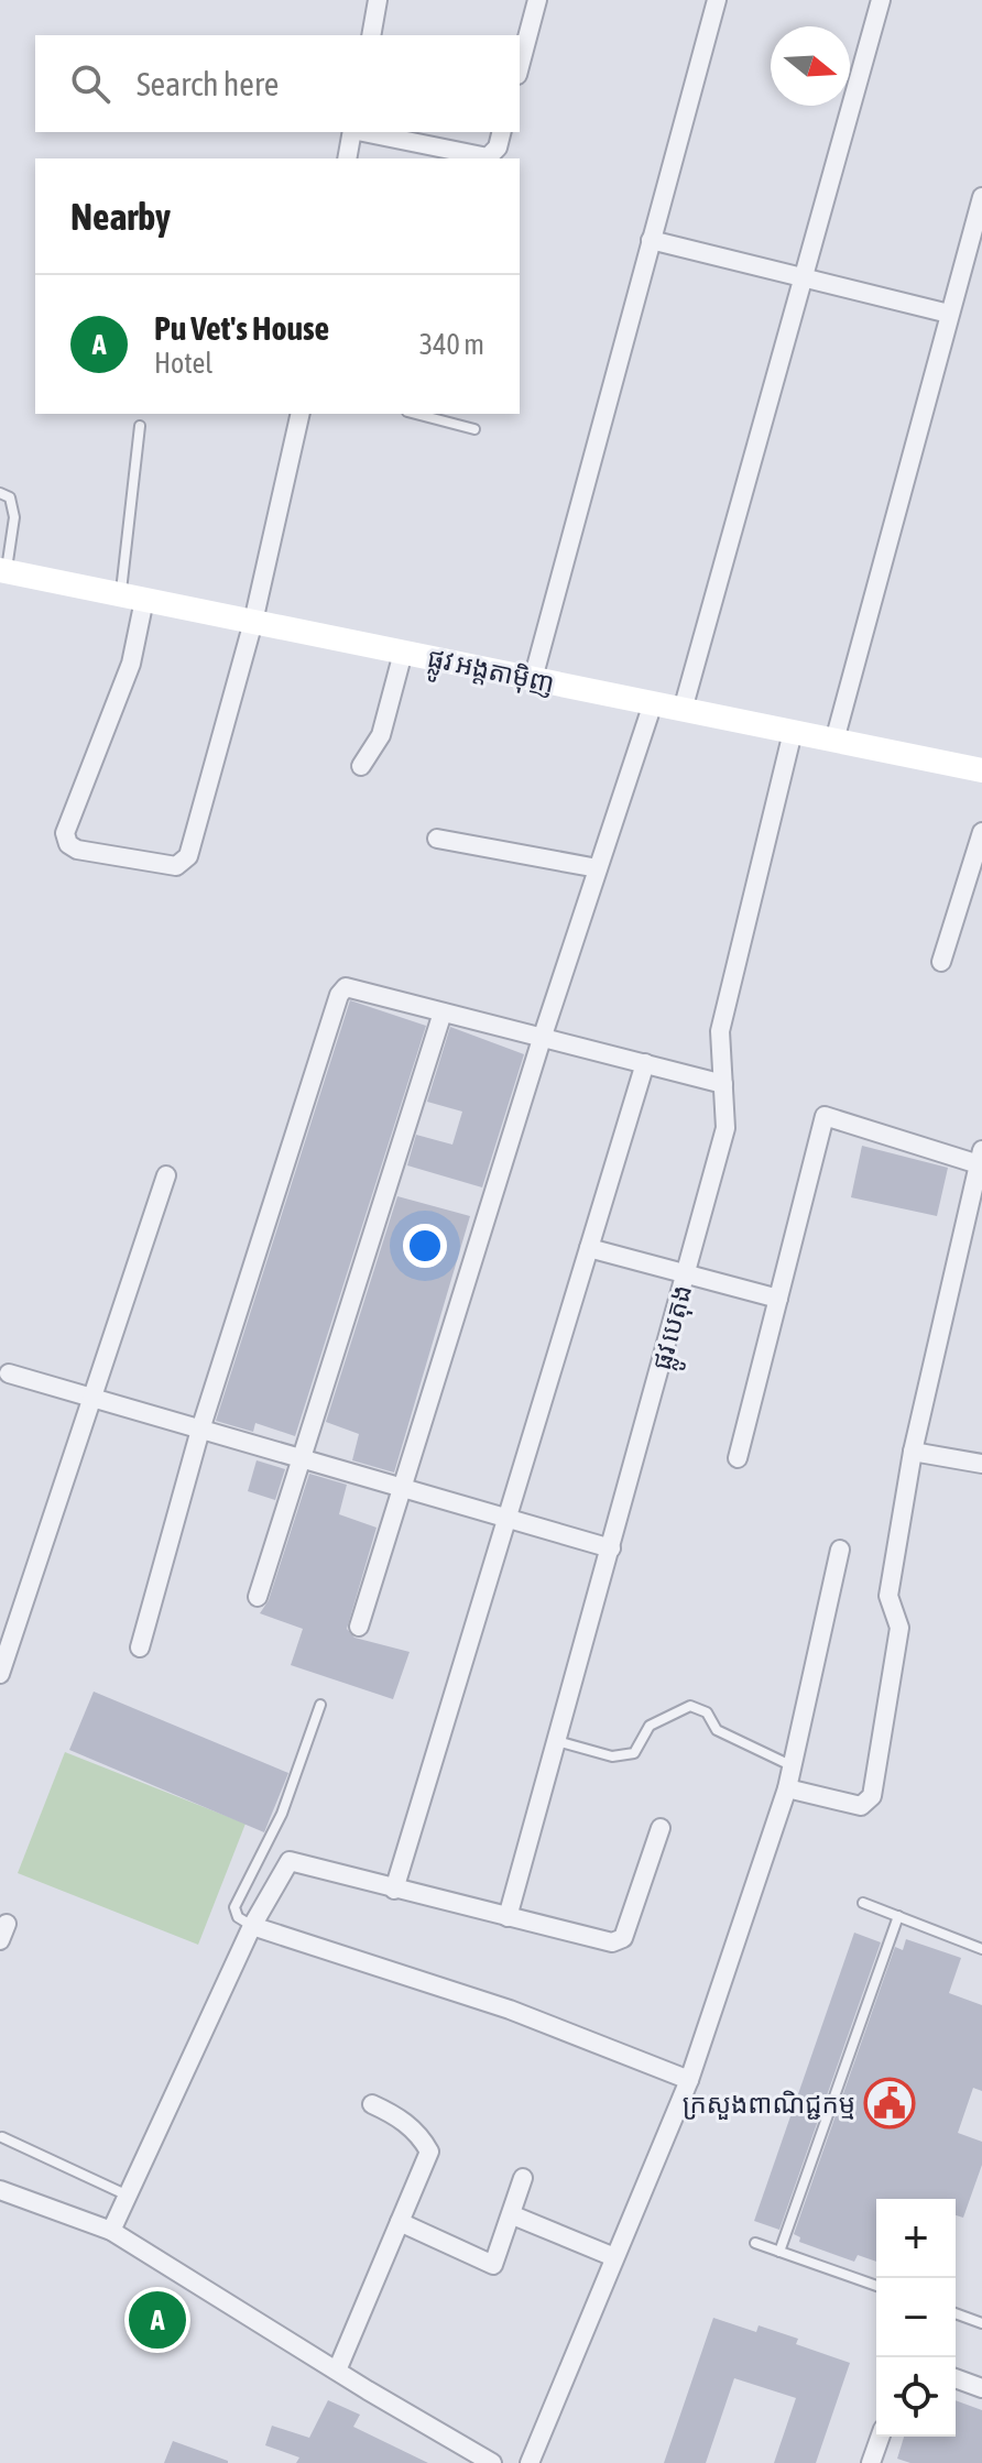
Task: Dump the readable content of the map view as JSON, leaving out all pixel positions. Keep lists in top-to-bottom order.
{
  "streets": {
    "street": ["ផ្លូវ អង្តតាម៉ិញ", "ផ្លូវ បេតុង"]
  },
  "crossings": [
    ["ផ្លូវ អង្តតាម៉ិញ", "ផ្លូវ បេតុង"]
  ],
  "places": {
    "public building": ["ក្រសួងពាណិជ្ជកម្ម"]
  },
  "north": "right",
  "page": {
    "search": "Search here",
    "heading": "Nearby",
    "list": [
      {
        "mark": "A",
        "name": "Pu Vet's House",
        "note": "Hotel",
        "value": "340 m"
      }
    ],
    "map_buttons": ["+", "−"],
    "pins": "A"
  }
}
